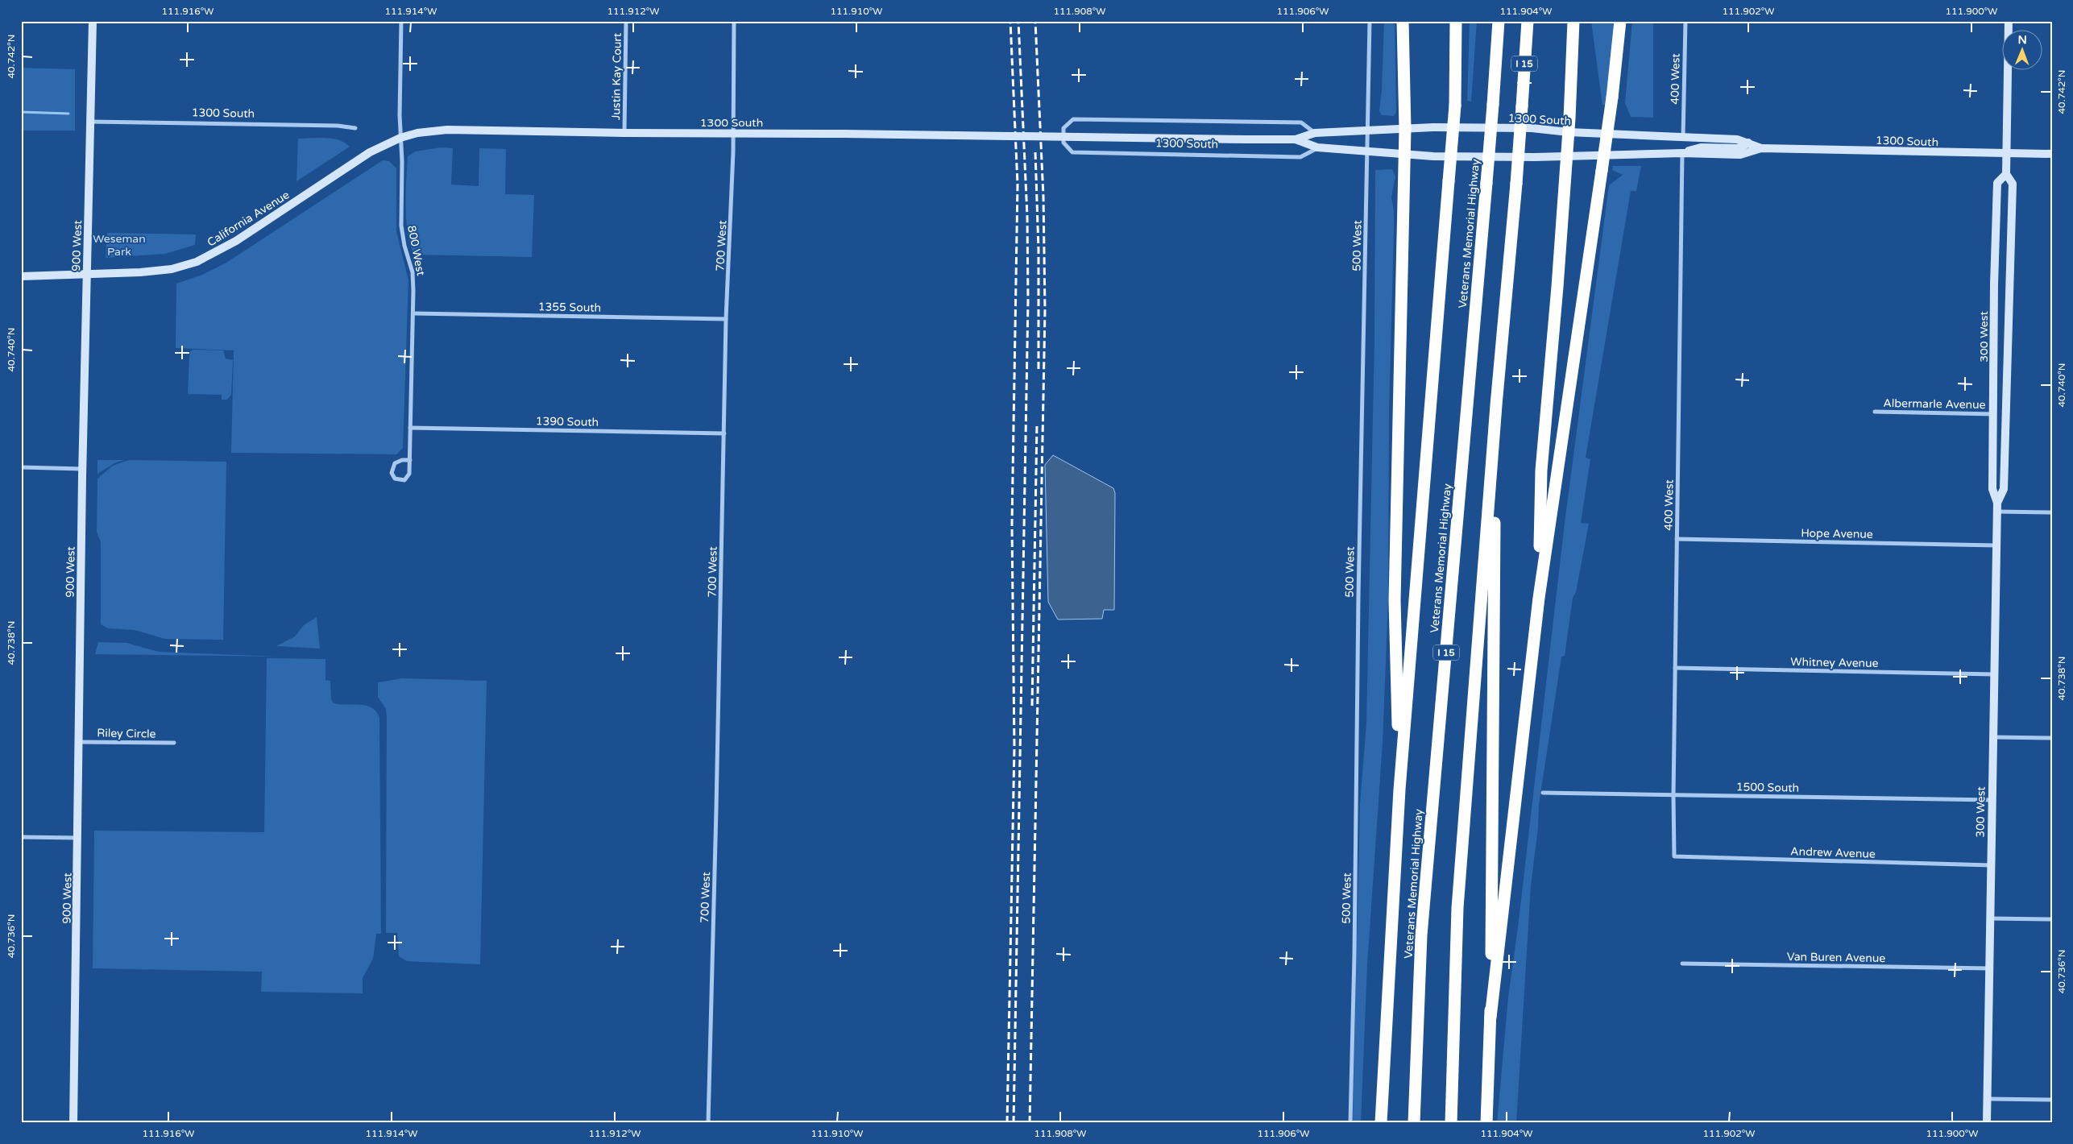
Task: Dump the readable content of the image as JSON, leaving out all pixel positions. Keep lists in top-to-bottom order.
{
  "streets": {
    "highway": ["I 15", "Veterans Memorial Highway"],
    "main road": [
      "1300 South",
      "California Avenue",
      "900 West",
      "300 West"
    ],
    "street": [
      "Justin Kay Court",
      "400 West",
      "700 West",
      "500 West",
      "800 West",
      "1355 South",
      "Albermarle Avenue",
      "1390 South",
      "Hope Avenue",
      "Whitney Avenue",
      "Riley Circle",
      "1500 South",
      "Andrew Avenue",
      "Van Buren Avenue"
    ]
  },
  "crossings": [
    ["Justin Kay Court", "1300 South"],
    ["400 West", "1300 South"],
    ["400 West", "Hope Avenue"],
    ["400 West", "Whitney Avenue"],
    ["400 West", "1500 South"],
    ["400 West", "Andrew Avenue"],
    ["1300 South", "California Avenue"],
    ["1300 South", "900 West"],
    ["1300 South", "700 West"],
    ["1300 South", "500 West"],
    ["1300 South", "800 West"],
    ["1300 South", "300 West"],
    ["California Avenue", "900 West"],
    ["California Avenue", "800 West"],
    ["900 West", "Riley Circle"],
    ["700 West", "1355 South"],
    ["700 West", "1390 South"],
    ["800 West", "1355 South"],
    ["800 West", "1390 South"],
    ["300 West", "Albermarle Avenue"],
    ["300 West", "Hope Avenue"],
    ["300 West", "Whitney Avenue"],
    ["300 West", "1500 South"],
    ["300 West", "Andrew Avenue"],
    ["300 West", "Van Buren Avenue"]
  ],
  "parks": ["Weseman Park"],
  "north": "top",
  "coordinates": [
    "111.916°W",
    "111.914°W",
    "111.912°W",
    "111.910°W",
    "111.908°W",
    "111.906°W",
    "111.904°W",
    "111.902°W",
    "111.900°W",
    "40.742°N",
    "40.740°N",
    "40.738°N",
    "40.736°N"
  ]
}
